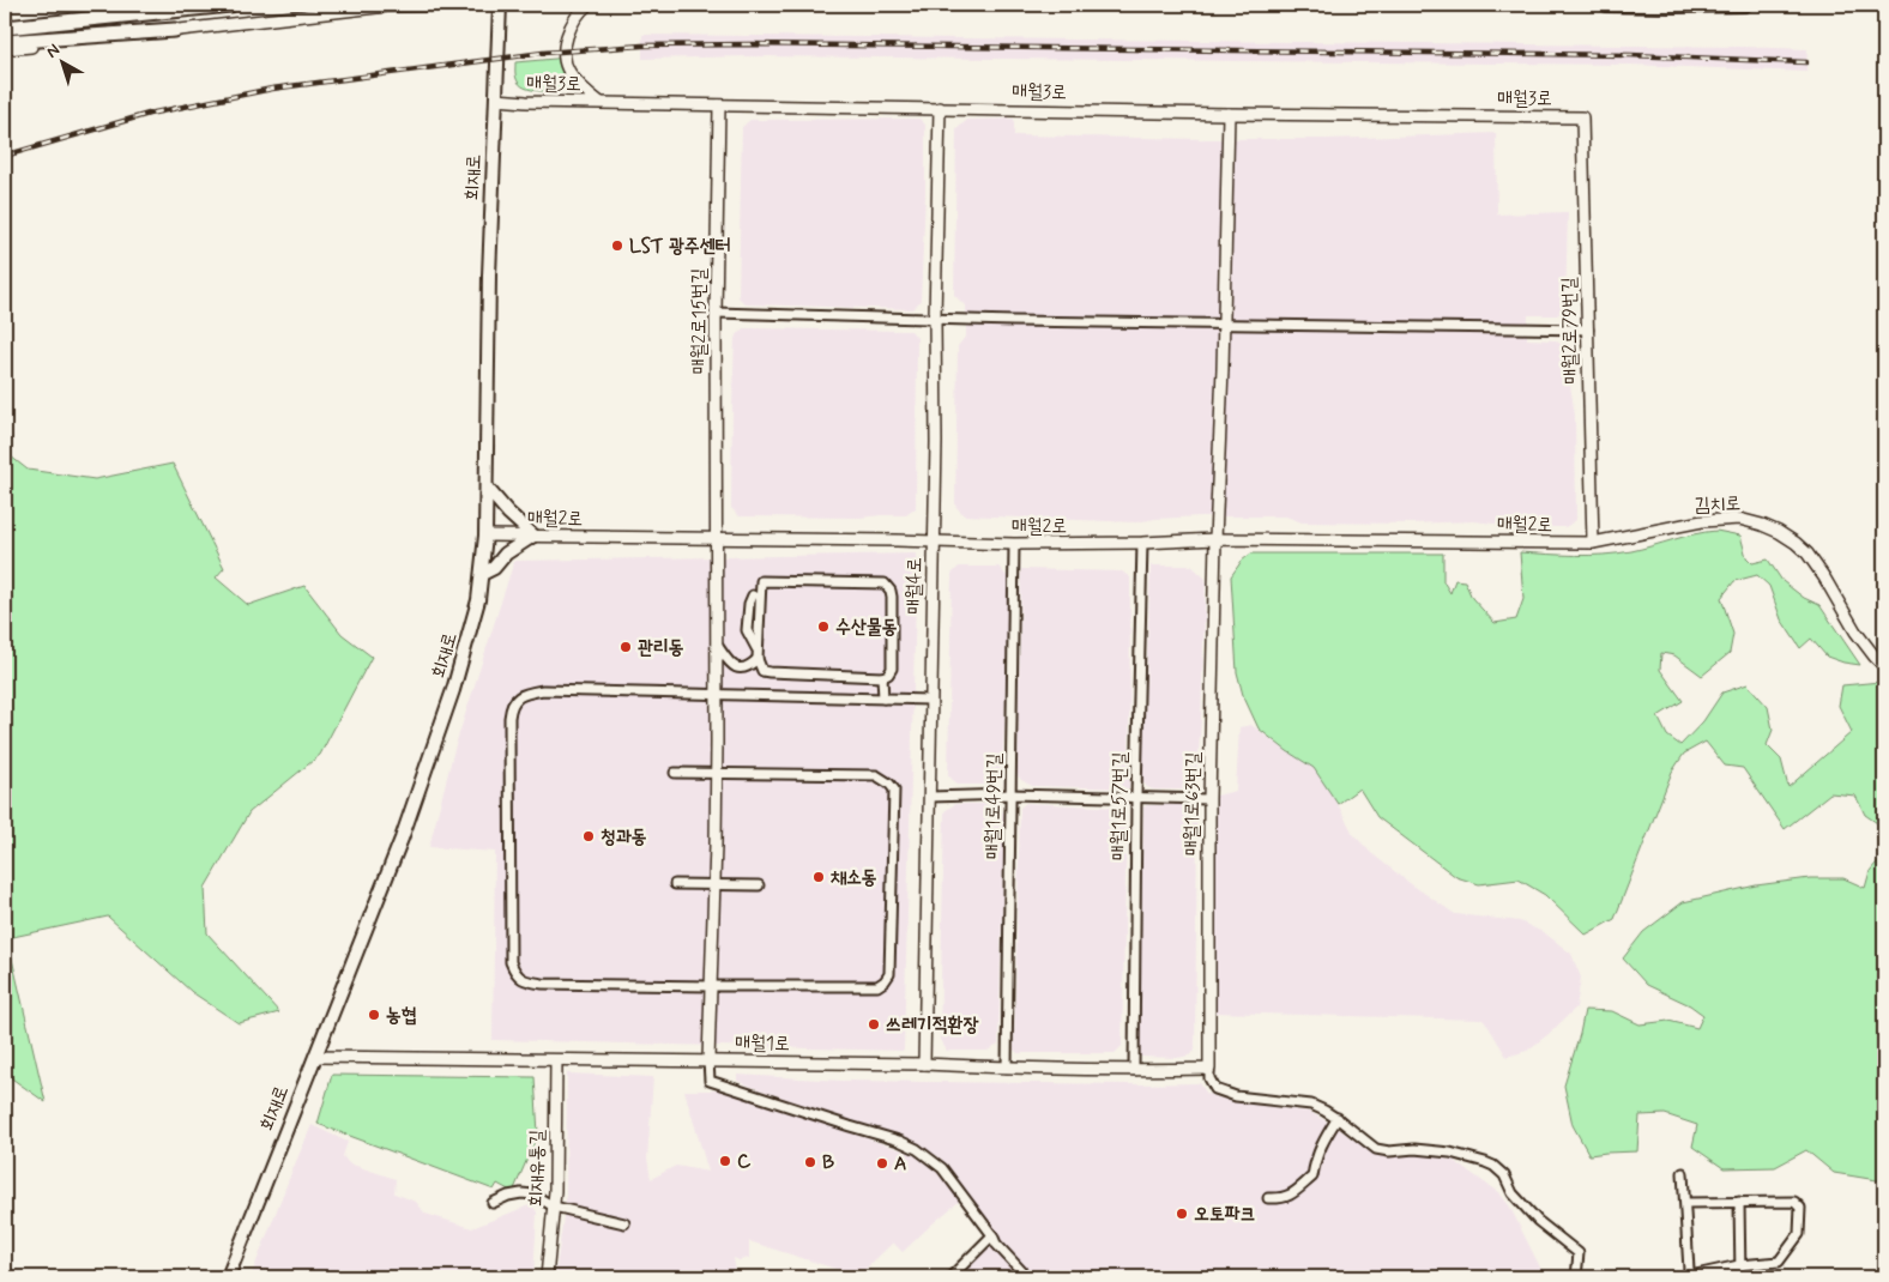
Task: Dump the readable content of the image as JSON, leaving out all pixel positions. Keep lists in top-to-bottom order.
{
  "streets": {
    "main road": ["회재로"],
    "street": [
      "매월3로",
      "매월2로15번길",
      "매월2로79번길",
      "김치로",
      "매월2로",
      "매월4로",
      "매월1로63번길",
      "매월1로49번길",
      "매월1로57번길",
      "매월1로",
      "회재유통길"
    ]
  },
  "crossings": [
    ["매월3로", "회재로"],
    ["매월3로", "매월2로15번길"],
    ["매월3로", "매월2로79번길"],
    ["매월3로", "매월4로"],
    ["매월3로", "매월1로63번길"],
    ["회재로", "매월2로"],
    ["회재로", "매월1로"],
    ["매월2로15번길", "매월2로"],
    ["매월2로15번길", "매월1로"],
    ["매월2로79번길", "김치로"],
    ["매월2로79번길", "매월2로"],
    ["김치로", "매월2로"],
    ["매월2로", "매월4로"],
    ["매월2로", "매월1로63번길"],
    ["매월2로", "매월1로49번길"],
    ["매월2로", "매월1로57번길"],
    ["매월4로", "매월1로"],
    ["매월1로63번길", "매월1로"],
    ["매월1로49번길", "매월1로"],
    ["매월1로57번길", "매월1로"],
    ["매월1로", "회재유통길"]
  ],
  "places": [
    "LST 광주센터",
    "수산물동",
    "관리동",
    "청과동",
    "채소동",
    "농협",
    "쓰레기적환장",
    "C",
    "B",
    "A",
    "오토파크"
  ],
  "north": "top left"
}
